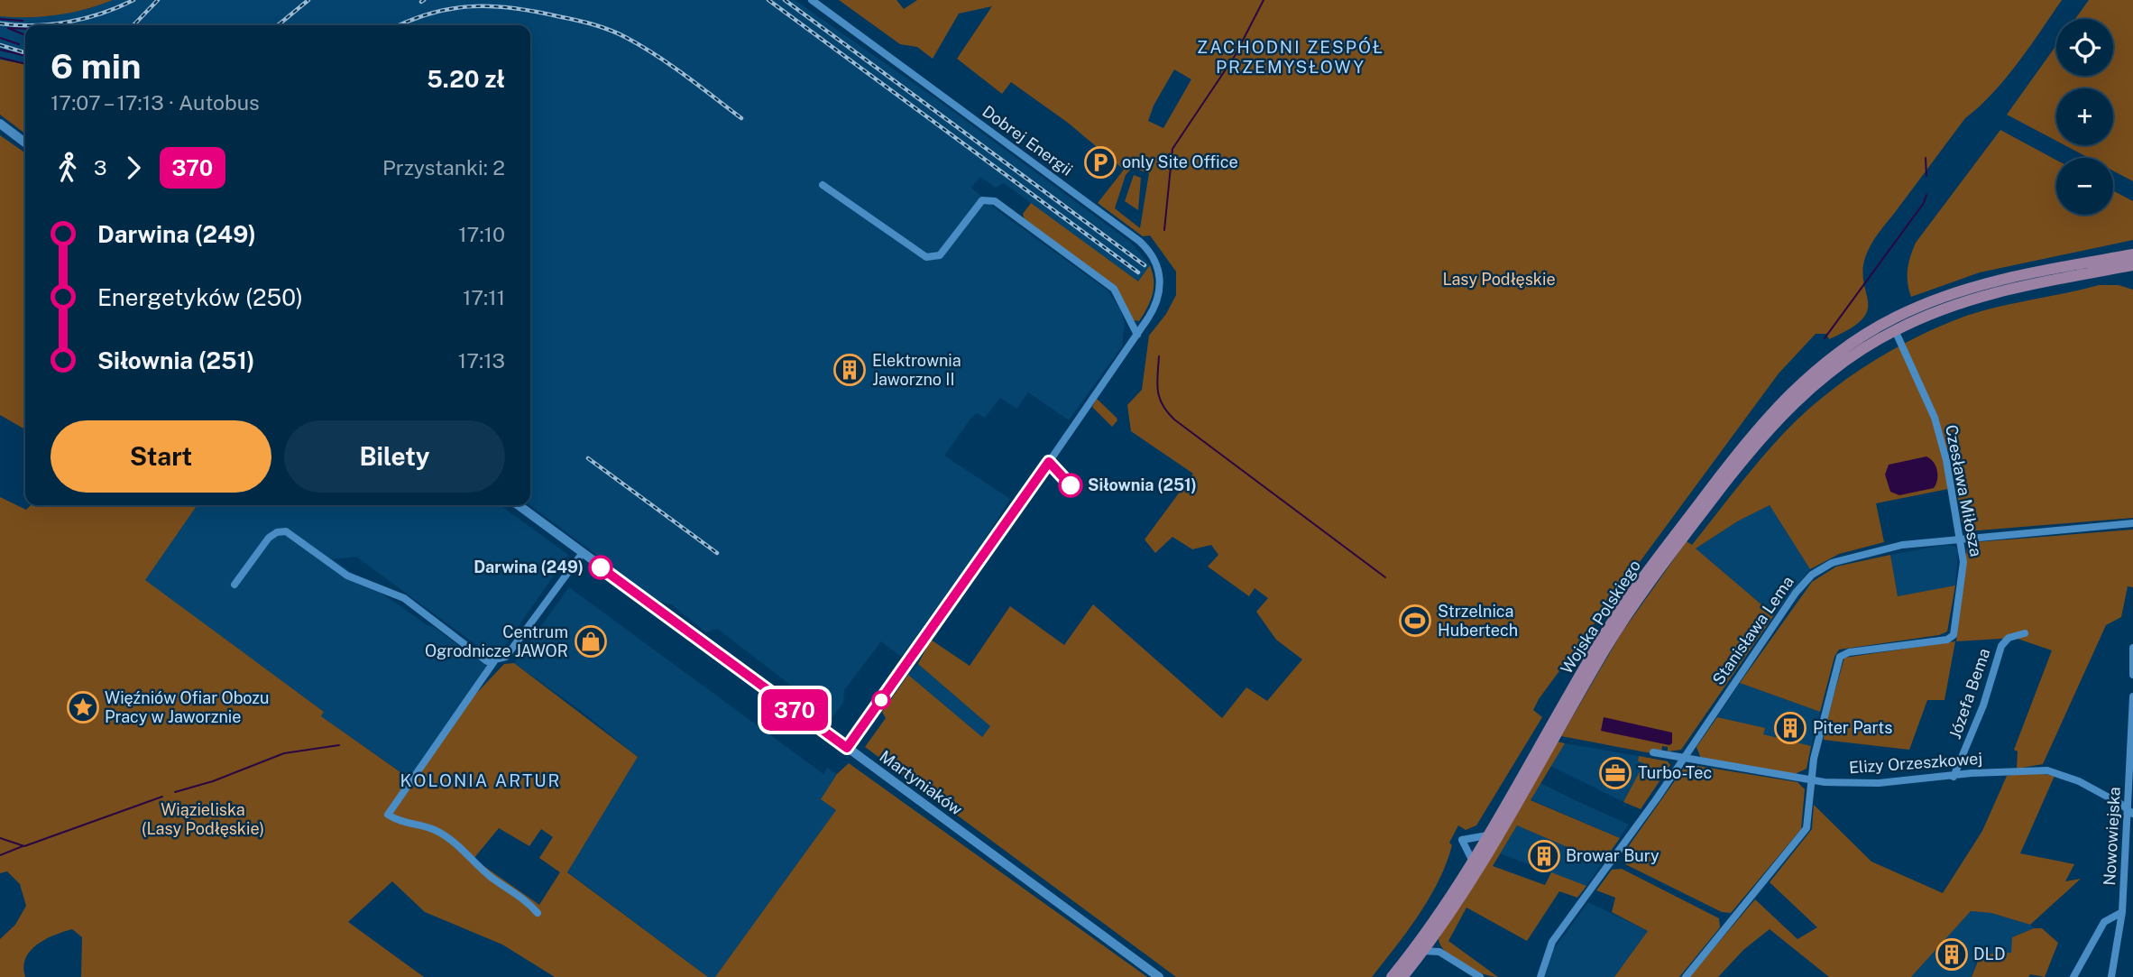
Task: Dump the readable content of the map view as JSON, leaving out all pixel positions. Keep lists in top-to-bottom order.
{
  "streets": {
    "main road": ["Wojska Polskiego", "Martyniaków"],
    "street": [
      "Dobrej Energii",
      "Czesława Miłosza",
      "Stanisława Lema",
      "Józefa Bema",
      "Elizy Orzeszkowej",
      "Nowowiejska"
    ]
  },
  "crossings": [
    ["Dobrej Energii", "Martyniaków"],
    ["Czesława Miłosza", "Wojska Polskiego"],
    ["Czesława Miłosza", "Stanisława Lema"],
    ["Czesława Miłosza", "Elizy Orzeszkowej"],
    ["Stanisława Lema", "Elizy Orzeszkowej"],
    ["Józefa Bema", "Elizy Orzeszkowej"],
    ["Elizy Orzeszkowej", "Nowowiejska"]
  ],
  "districts": ["ZACHODNI ZESPÓŁ PRZEMYSŁOWY", "KOLONIA ARTUR"],
  "parks": ["Lasy Podłęskie", "Wiązieliska (Lasy Podłęskie)"],
  "places": {
    "parking": ["only Site Office"],
    "building": [
      "Elektrownia Jaworzno II",
      "Piter Parts",
      "Browar Bury",
      "DLD"
    ],
    "other": ["Siłownia (251)", "Darwina (249)"],
    "sports": ["Strzelnica Hubertech"],
    "shop": ["Centrum Ogrodnicze JAWOR"],
    "place": ["Więźniów Ofiar Obozu Pracy w Jaworznie"],
    "office": ["Turbo-Tec"]
  },
  "lines": ["bus line 370"],
  "page": {
    "on_map": "370",
    "map_buttons": ["+", "−"],
    "heading": ["6 min", "17:07 – 17:13 · Autobus", "5.20 zł"],
    "legs": ["3", "370", "Przystanki: 2"],
    "list": [
      {
        "name": "Darwina (249)",
        "value": "17:10"
      },
      {
        "name": "Energetyków (250)",
        "value": "17:11"
      },
      {
        "name": "Siłownia (251)",
        "value": "17:13"
      }
    ],
    "buttons": ["Start", "Bilety"]
  }
}
